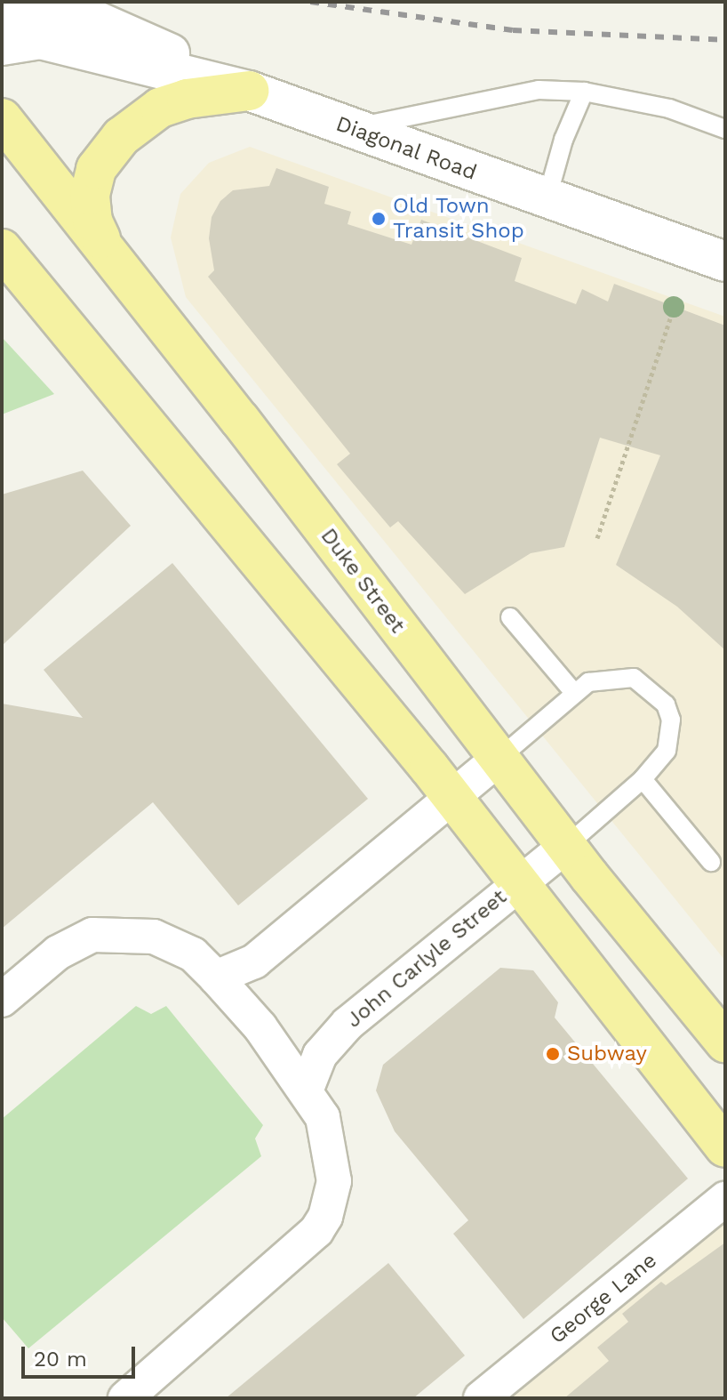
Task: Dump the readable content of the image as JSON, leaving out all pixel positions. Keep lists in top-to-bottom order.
{
  "streets": {
    "main road": ["Duke Street"],
    "street": ["Diagonal Road", "John Carlyle Street", "George Lane"]
  },
  "crossings": [
    ["Duke Street", "John Carlyle Street"]
  ],
  "places": ["Old Town Transit Shop", "Subway"],
  "scale_bar": "20 m"
}
